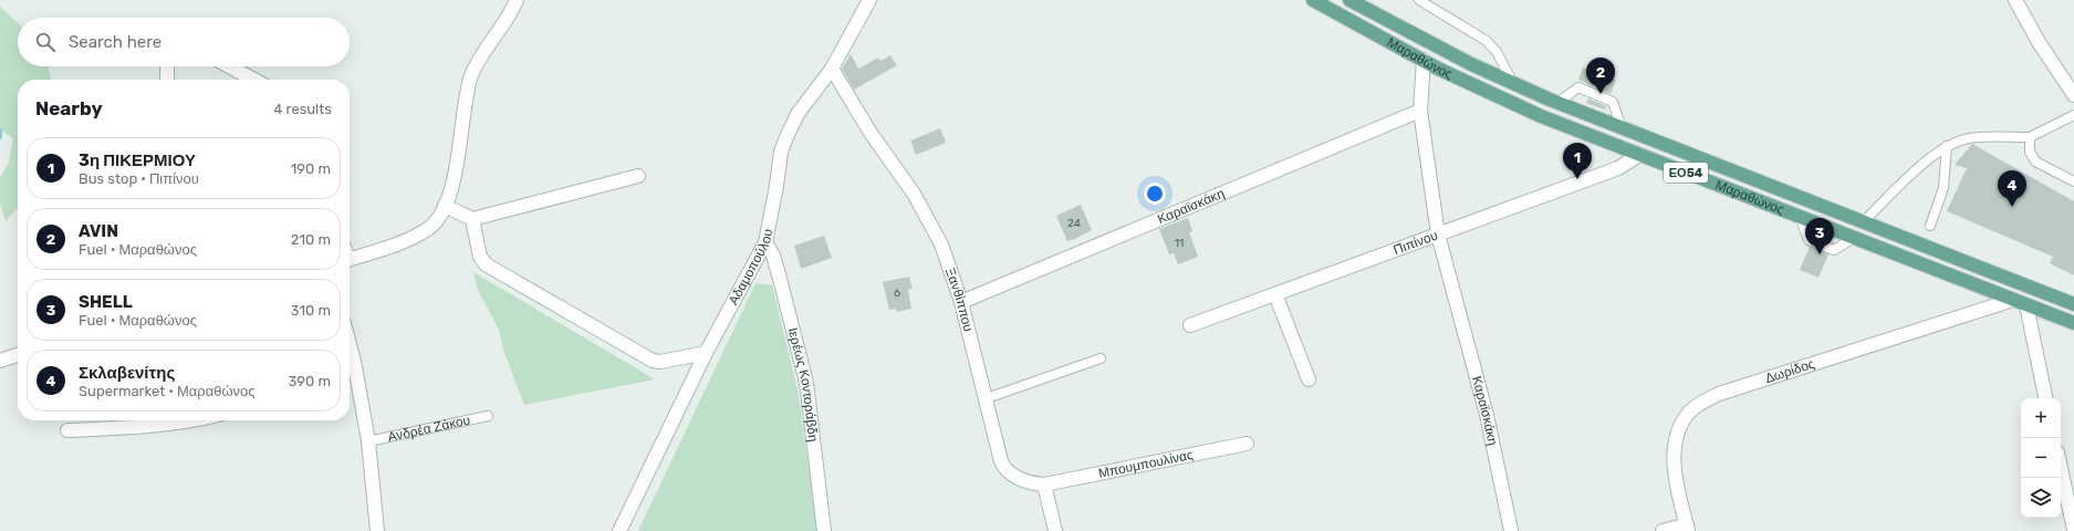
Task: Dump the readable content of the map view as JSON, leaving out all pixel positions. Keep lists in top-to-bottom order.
{
  "streets": {
    "main road": ["Μαραθώνος", "ΕΟ54"],
    "street": [
      "Καραϊσκάκη",
      "Πιπίνου",
      "Αδαμοπούλου",
      "Ξανθίππου",
      "Δωρίδος",
      "Ιερέως Κοντοράβδη",
      "Ανδρέα Ζάκου",
      "Μπουμπουλίνας"
    ]
  },
  "crossings": [
    ["Μαραθώνος", "Καραϊσκάκη"],
    ["Μαραθώνος", "Πιπίνου"],
    ["Μαραθώνος", "Δωρίδος"],
    ["Καραϊσκάκη", "Πιπίνου"],
    ["Καραϊσκάκη", "Ξανθίππου"],
    ["Αδαμοπούλου", "Ξανθίππου"],
    ["Αδαμοπούλου", "Ιερέως Κοντοράβδη"],
    ["Ξανθίππου", "Μπουμπουλίνας"]
  ],
  "house_numbers": ["24", "11", "6"],
  "page": {
    "search": "Search here",
    "pins": [
      "2",
      "1",
      "4",
      "3"
    ],
    "heading": ["Nearby", "4 results"],
    "list": [
      {
        "mark": "1",
        "name": "3η ΠΙΚΕΡΜΙΟΥ",
        "note": "Bus stop · Πιπίνου",
        "value": "190 m"
      },
      {
        "mark": "2",
        "name": "AVIN",
        "note": "Fuel · Μαραθώνος",
        "value": "210 m"
      },
      {
        "mark": "3",
        "name": "SHELL",
        "note": "Fuel · Μαραθώνος",
        "value": "310 m"
      },
      {
        "mark": "4",
        "name": "Σκλαβενίτης",
        "note": "Supermarket · Μαραθώνος",
        "value": "390 m"
      }
    ],
    "map_buttons": ["+", "−"]
  }
}
